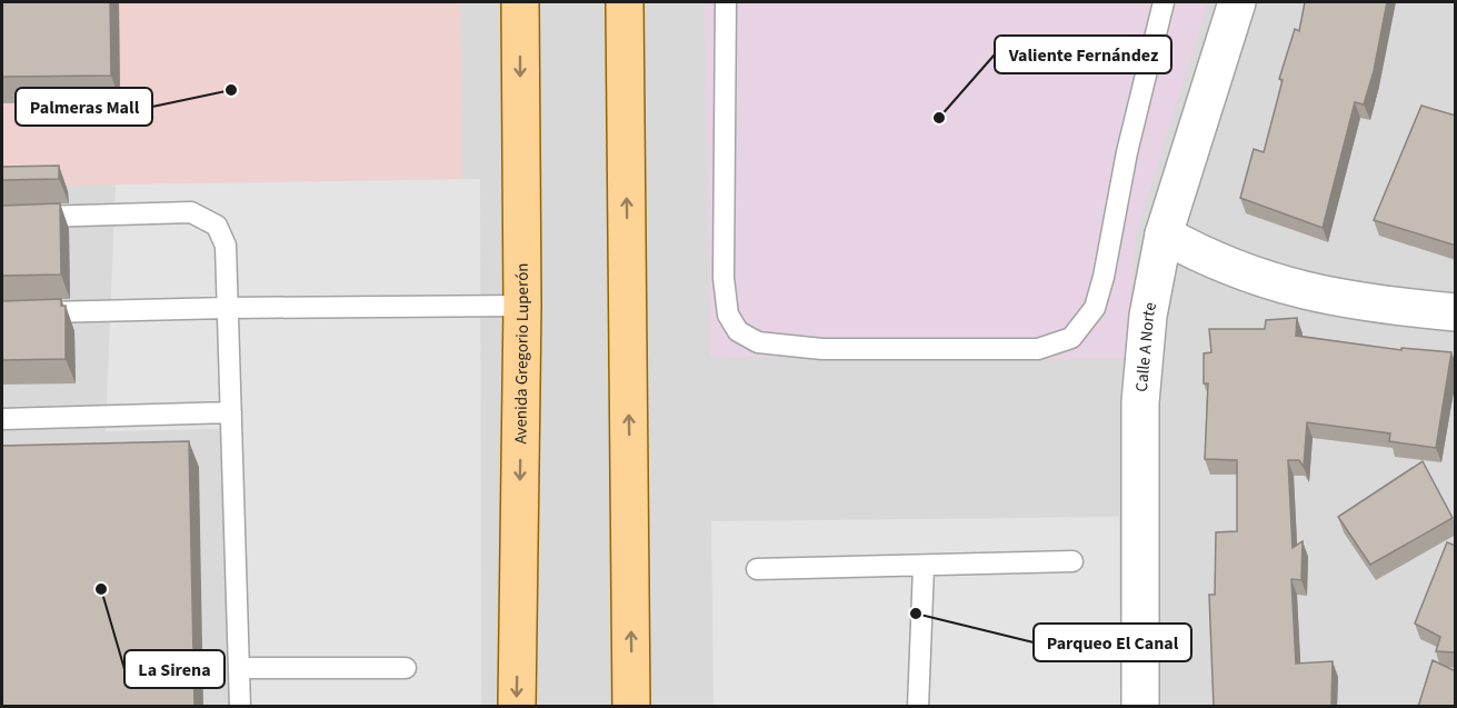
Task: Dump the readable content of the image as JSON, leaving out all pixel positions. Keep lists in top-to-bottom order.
{
  "streets": {
    "main road": ["Avenida Gregorio Luperón"],
    "street": ["Calle A Norte"]
  },
  "places": [
    "Palmeras Mall",
    "Valiente Fernández",
    "La Sirena",
    "Parqueo El Canal"
  ]
}
